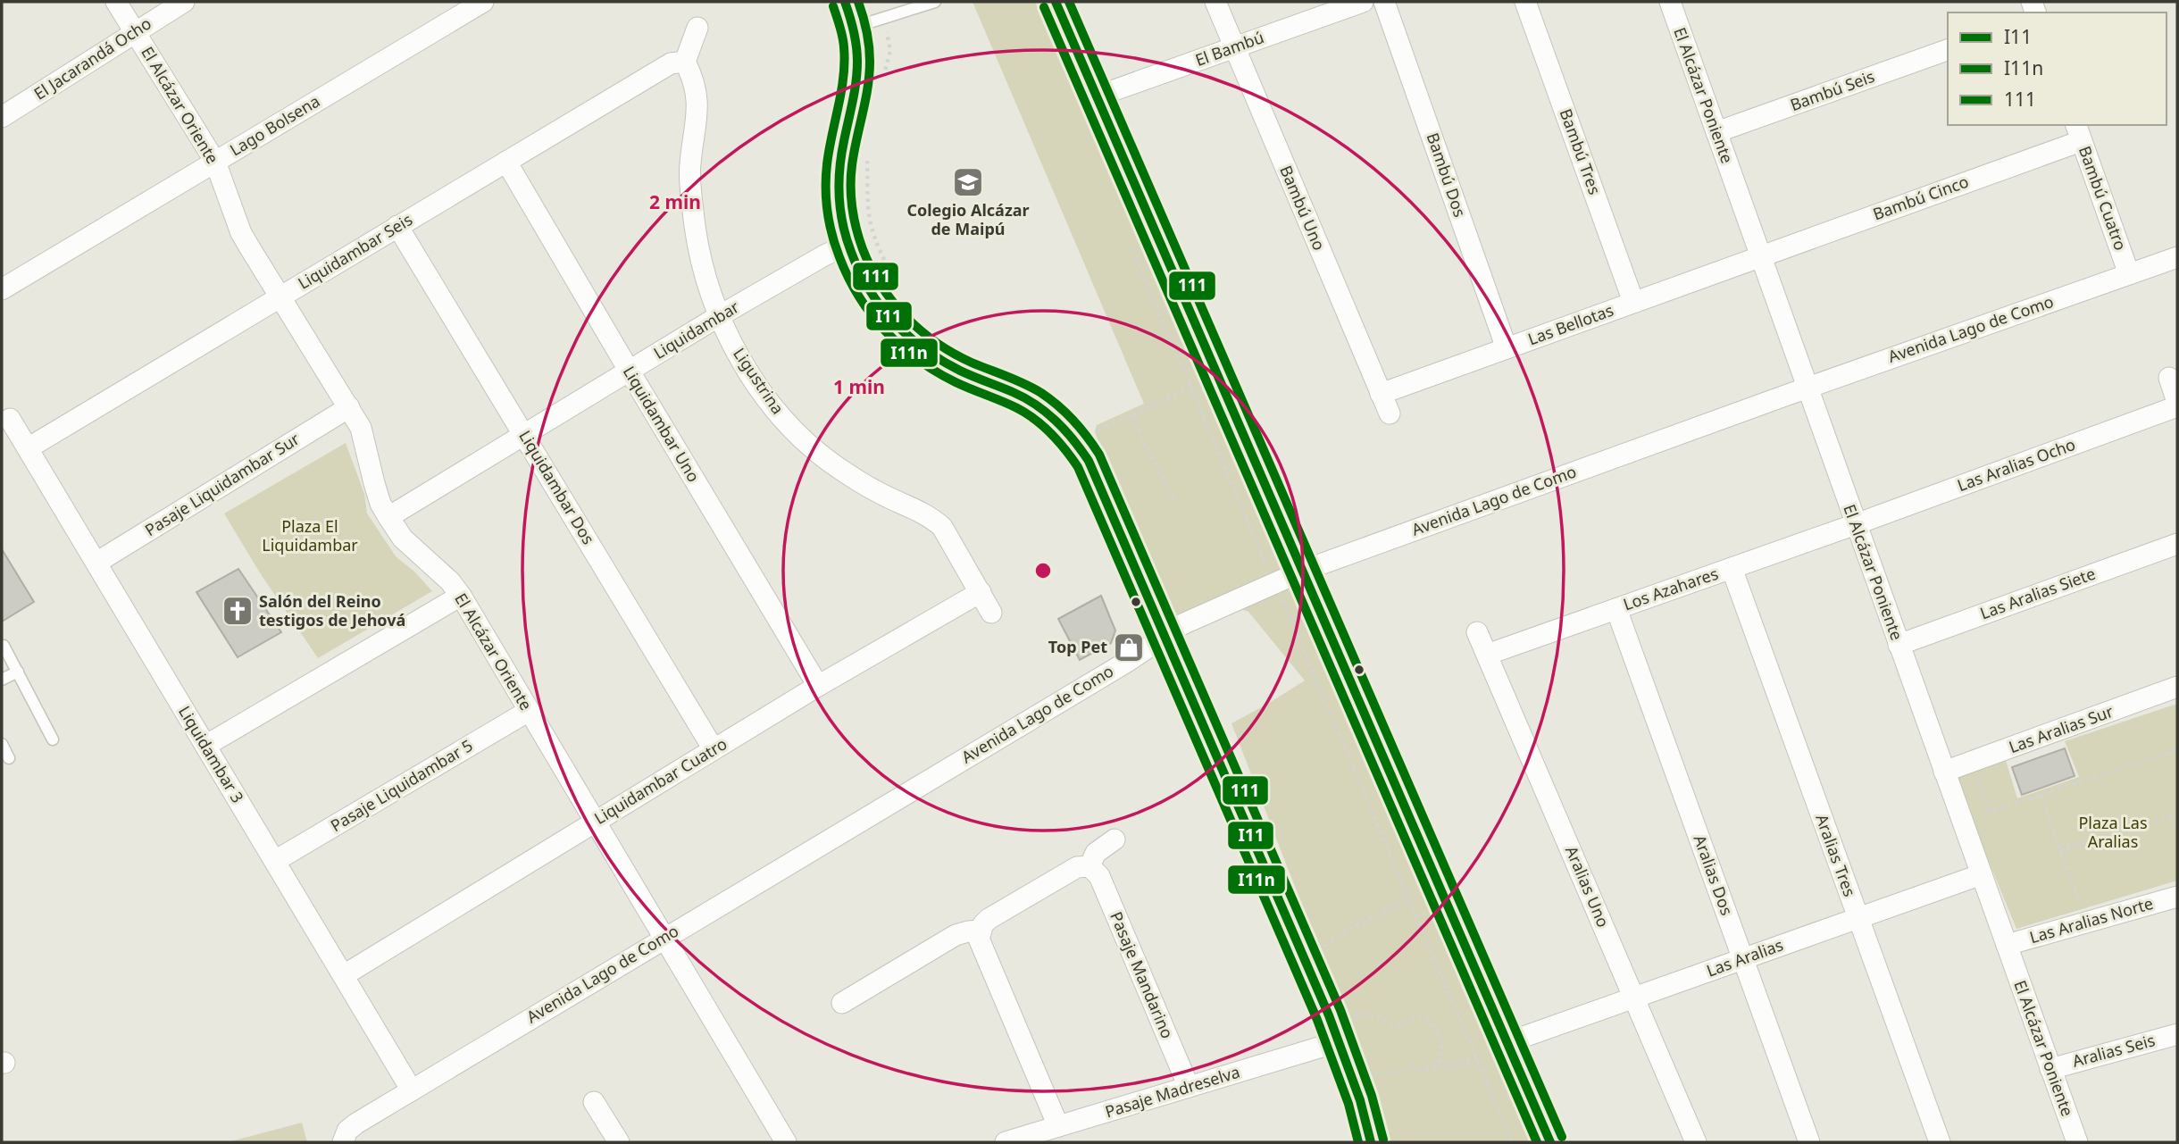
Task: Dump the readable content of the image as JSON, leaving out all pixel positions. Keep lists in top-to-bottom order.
{
  "streets": {
    "street": [
      "El Bambú",
      "El Jacarandá Ocho",
      "Bambú Seis",
      "El Alcázar Poniente",
      "El Alcázar Oriente",
      "Lago Bolsena",
      "Bambú Tres",
      "Bambú Dos",
      "Bambú Cinco",
      "Bambú Cuatro",
      "Bambú Uno",
      "Liquidambar Seis",
      "Las Bellotas",
      "Avenida Lago de Como",
      "Liquidambar",
      "Ligustrina",
      "Liquidambar Uno",
      "Las Aralias Ocho",
      "Pasaje Liquidambar Sur",
      "Liquidambar Dos",
      "Los Azahares",
      "Las Aralias Siete",
      "Las Aralias Sur",
      "Liquidambar 3",
      "Liquidambar Cuatro",
      "Pasaje Liquidambar 5",
      "Aralias Tres",
      "Aralias Dos",
      "Aralias Uno",
      "Las Aralias Norte",
      "Las Aralias",
      "Pasaje Mandarino",
      "Aralias Seis",
      "Pasaje Madreselva"
    ]
  },
  "crossings": [
    ["El Bambú", "Bambú Uno"],
    ["El Jacarandá Ocho", "El Alcázar Oriente"],
    ["Bambú Seis", "El Alcázar Poniente"],
    ["El Alcázar Poniente", "Bambú Cinco"],
    ["El Alcázar Poniente", "Las Bellotas"],
    ["El Alcázar Poniente", "Avenida Lago de Como"],
    ["El Alcázar Poniente", "Las Aralias Ocho"],
    ["El Alcázar Poniente", "Los Azahares"],
    ["El Alcázar Poniente", "Las Aralias Siete"],
    ["El Alcázar Poniente", "Las Aralias Sur"],
    ["El Alcázar Poniente", "Las Aralias Norte"],
    ["El Alcázar Poniente", "Las Aralias"],
    ["El Alcázar Poniente", "Aralias Seis"],
    ["El Alcázar Oriente", "Lago Bolsena"],
    ["El Alcázar Oriente", "Liquidambar Seis"],
    ["El Alcázar Oriente", "Avenida Lago de Como"],
    ["El Alcázar Oriente", "Liquidambar"],
    ["El Alcázar Oriente", "Pasaje Liquidambar Sur"],
    ["El Alcázar Oriente", "Liquidambar Cuatro"],
    ["El Alcázar Oriente", "Pasaje Liquidambar 5"],
    ["Bambú Tres", "Las Bellotas"],
    ["Bambú Dos", "Las Bellotas"],
    ["Bambú Cinco", "Bambú Cuatro"],
    ["Bambú Cinco", "Las Bellotas"],
    ["Bambú Cuatro", "Avenida Lago de Como"],
    ["Bambú Uno", "Las Bellotas"],
    ["Liquidambar Seis", "Ligustrina"],
    ["Liquidambar Seis", "Liquidambar Uno"],
    ["Liquidambar Seis", "Liquidambar Dos"],
    ["Liquidambar Seis", "Liquidambar 3"],
    ["Avenida Lago de Como", "Liquidambar 3"],
    ["Liquidambar", "Ligustrina"],
    ["Liquidambar", "Liquidambar Uno"],
    ["Liquidambar", "Liquidambar Dos"],
    ["Ligustrina", "Liquidambar Cuatro"],
    ["Liquidambar Uno", "Liquidambar Cuatro"],
    ["Las Aralias Ocho", "Los Azahares"],
    ["Pasaje Liquidambar Sur", "Liquidambar 3"],
    ["Liquidambar Dos", "Liquidambar Cuatro"],
    ["Los Azahares", "Aralias Tres"],
    ["Los Azahares", "Aralias Dos"],
    ["Los Azahares", "Aralias Uno"],
    ["Liquidambar 3", "Liquidambar Cuatro"],
    ["Liquidambar 3", "Pasaje Liquidambar 5"],
    ["Aralias Tres", "Las Aralias"],
    ["Aralias Dos", "Las Aralias"],
    ["Aralias Uno", "Las Aralias"],
    ["Pasaje Mandarino", "Pasaje Madreselva"]
  ],
  "parks": ["Plaza El Liquidambar", "Plaza Las Aralias"],
  "places": {
    "school or university": ["Colegio Alcázar de Maipú"],
    "church": ["Salón del Reino testigos de Jehová"],
    "shop": ["Top Pet"]
  },
  "lines": ["transit line I11", "transit line 111", "transit line I11n"],
  "legend": ["I11", "I11n", "111"],
  "rings": ["2 min", "1 min"]
}
